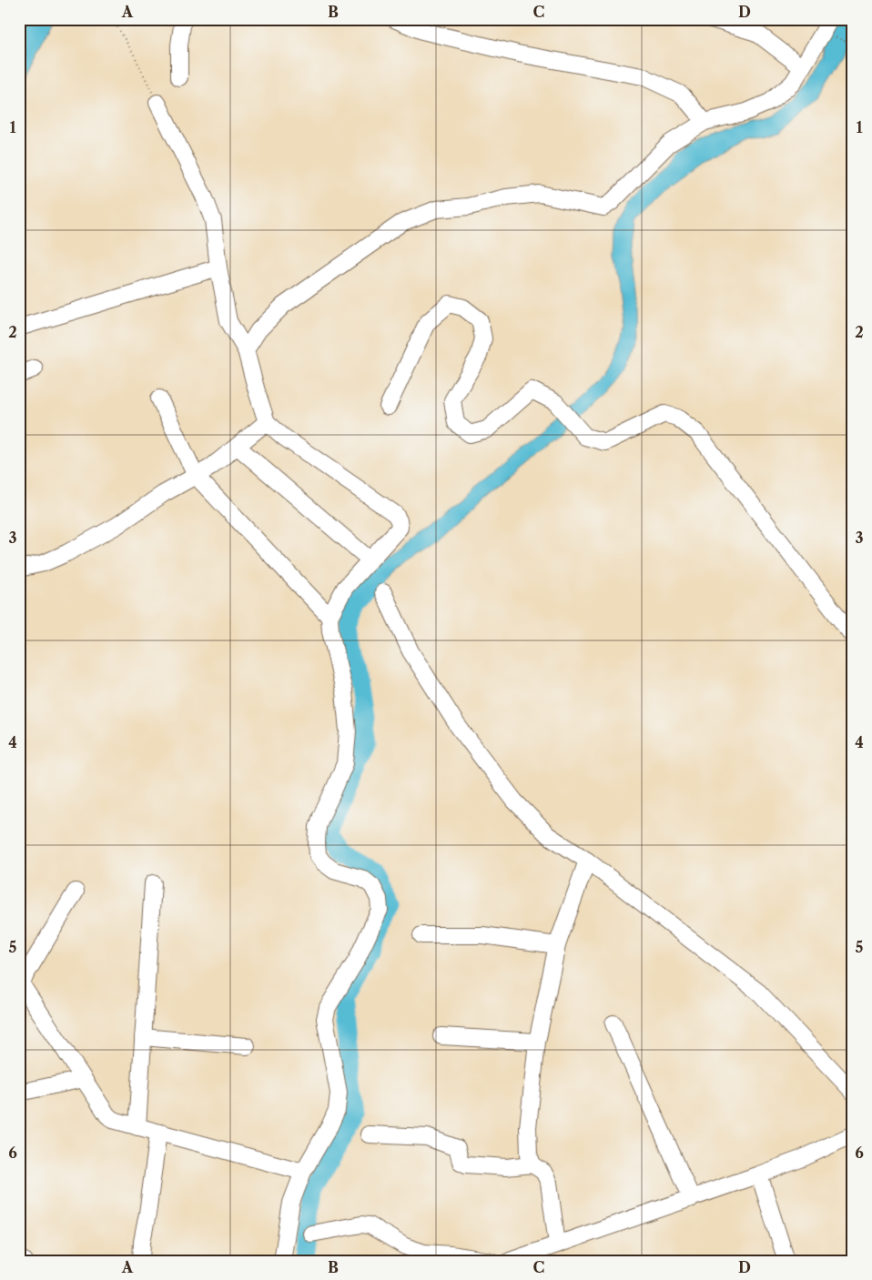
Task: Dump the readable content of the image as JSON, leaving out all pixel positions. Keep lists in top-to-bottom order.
{
  "grid": {
    "columns": [
      "A",
      "B",
      "C",
      "D"
    ],
    "rows": [
      "1",
      "2",
      "3",
      "4",
      "5",
      "6"
    ]
  }
}
